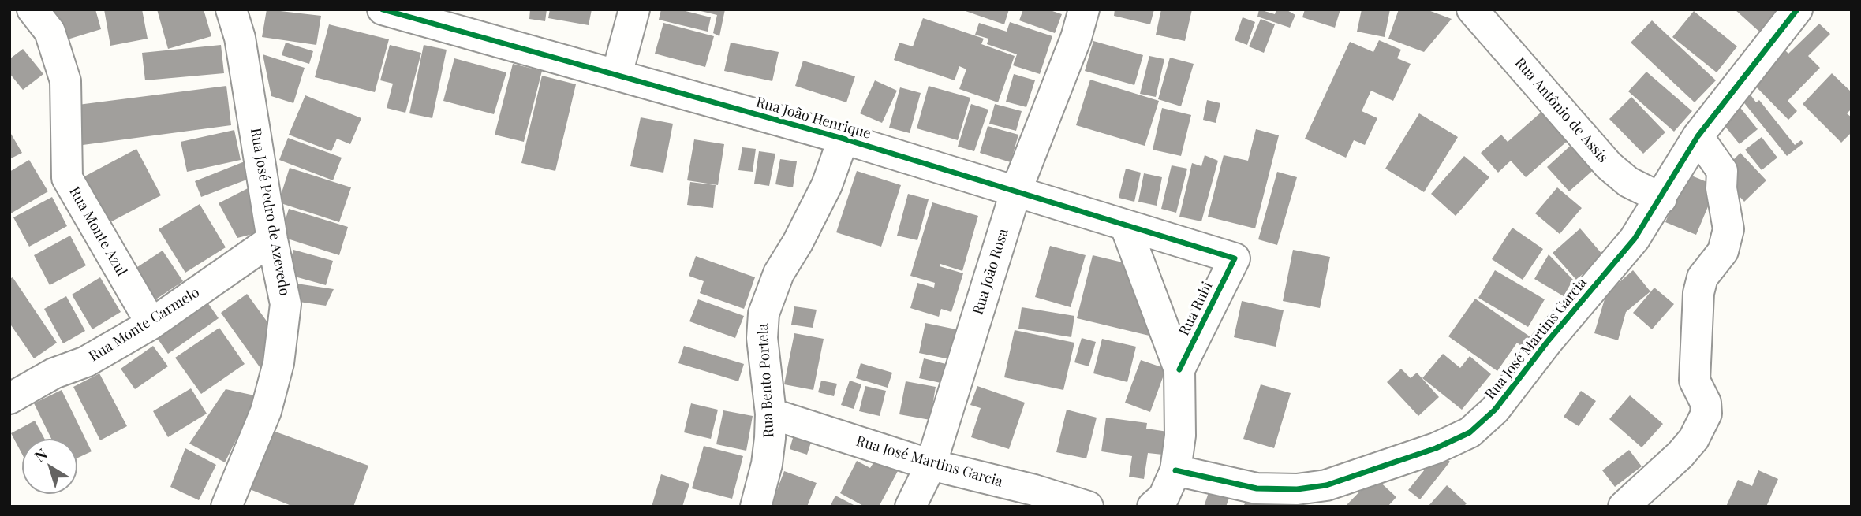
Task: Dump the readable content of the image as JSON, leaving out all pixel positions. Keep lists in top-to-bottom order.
{
  "streets": {
    "street": [
      "Rua Antônio de Assis",
      "Rua João Henrique",
      "Rua José Pedro de Azevedo",
      "Rua Monte Azul",
      "Rua João Rosa",
      "Rua Rubi",
      "Rua Monte Carmelo",
      "Rua José Martins Garcia",
      "Rua Bento Portela"
    ]
  },
  "crossings": [
    ["Rua Antônio de Assis", "Rua José Martins Garcia"],
    ["Rua João Henrique", "Rua João Rosa"],
    ["Rua João Henrique", "Rua Rubi"],
    ["Rua João Henrique", "Rua Bento Portela"],
    ["Rua José Pedro de Azevedo", "Rua Monte Carmelo"],
    ["Rua Monte Azul", "Rua Monte Carmelo"],
    ["Rua João Rosa", "Rua José Martins Garcia"],
    ["Rua Rubi", "Rua José Martins Garcia"],
    ["Rua José Martins Garcia", "Rua Bento Portela"]
  ],
  "north": "top left"
}
